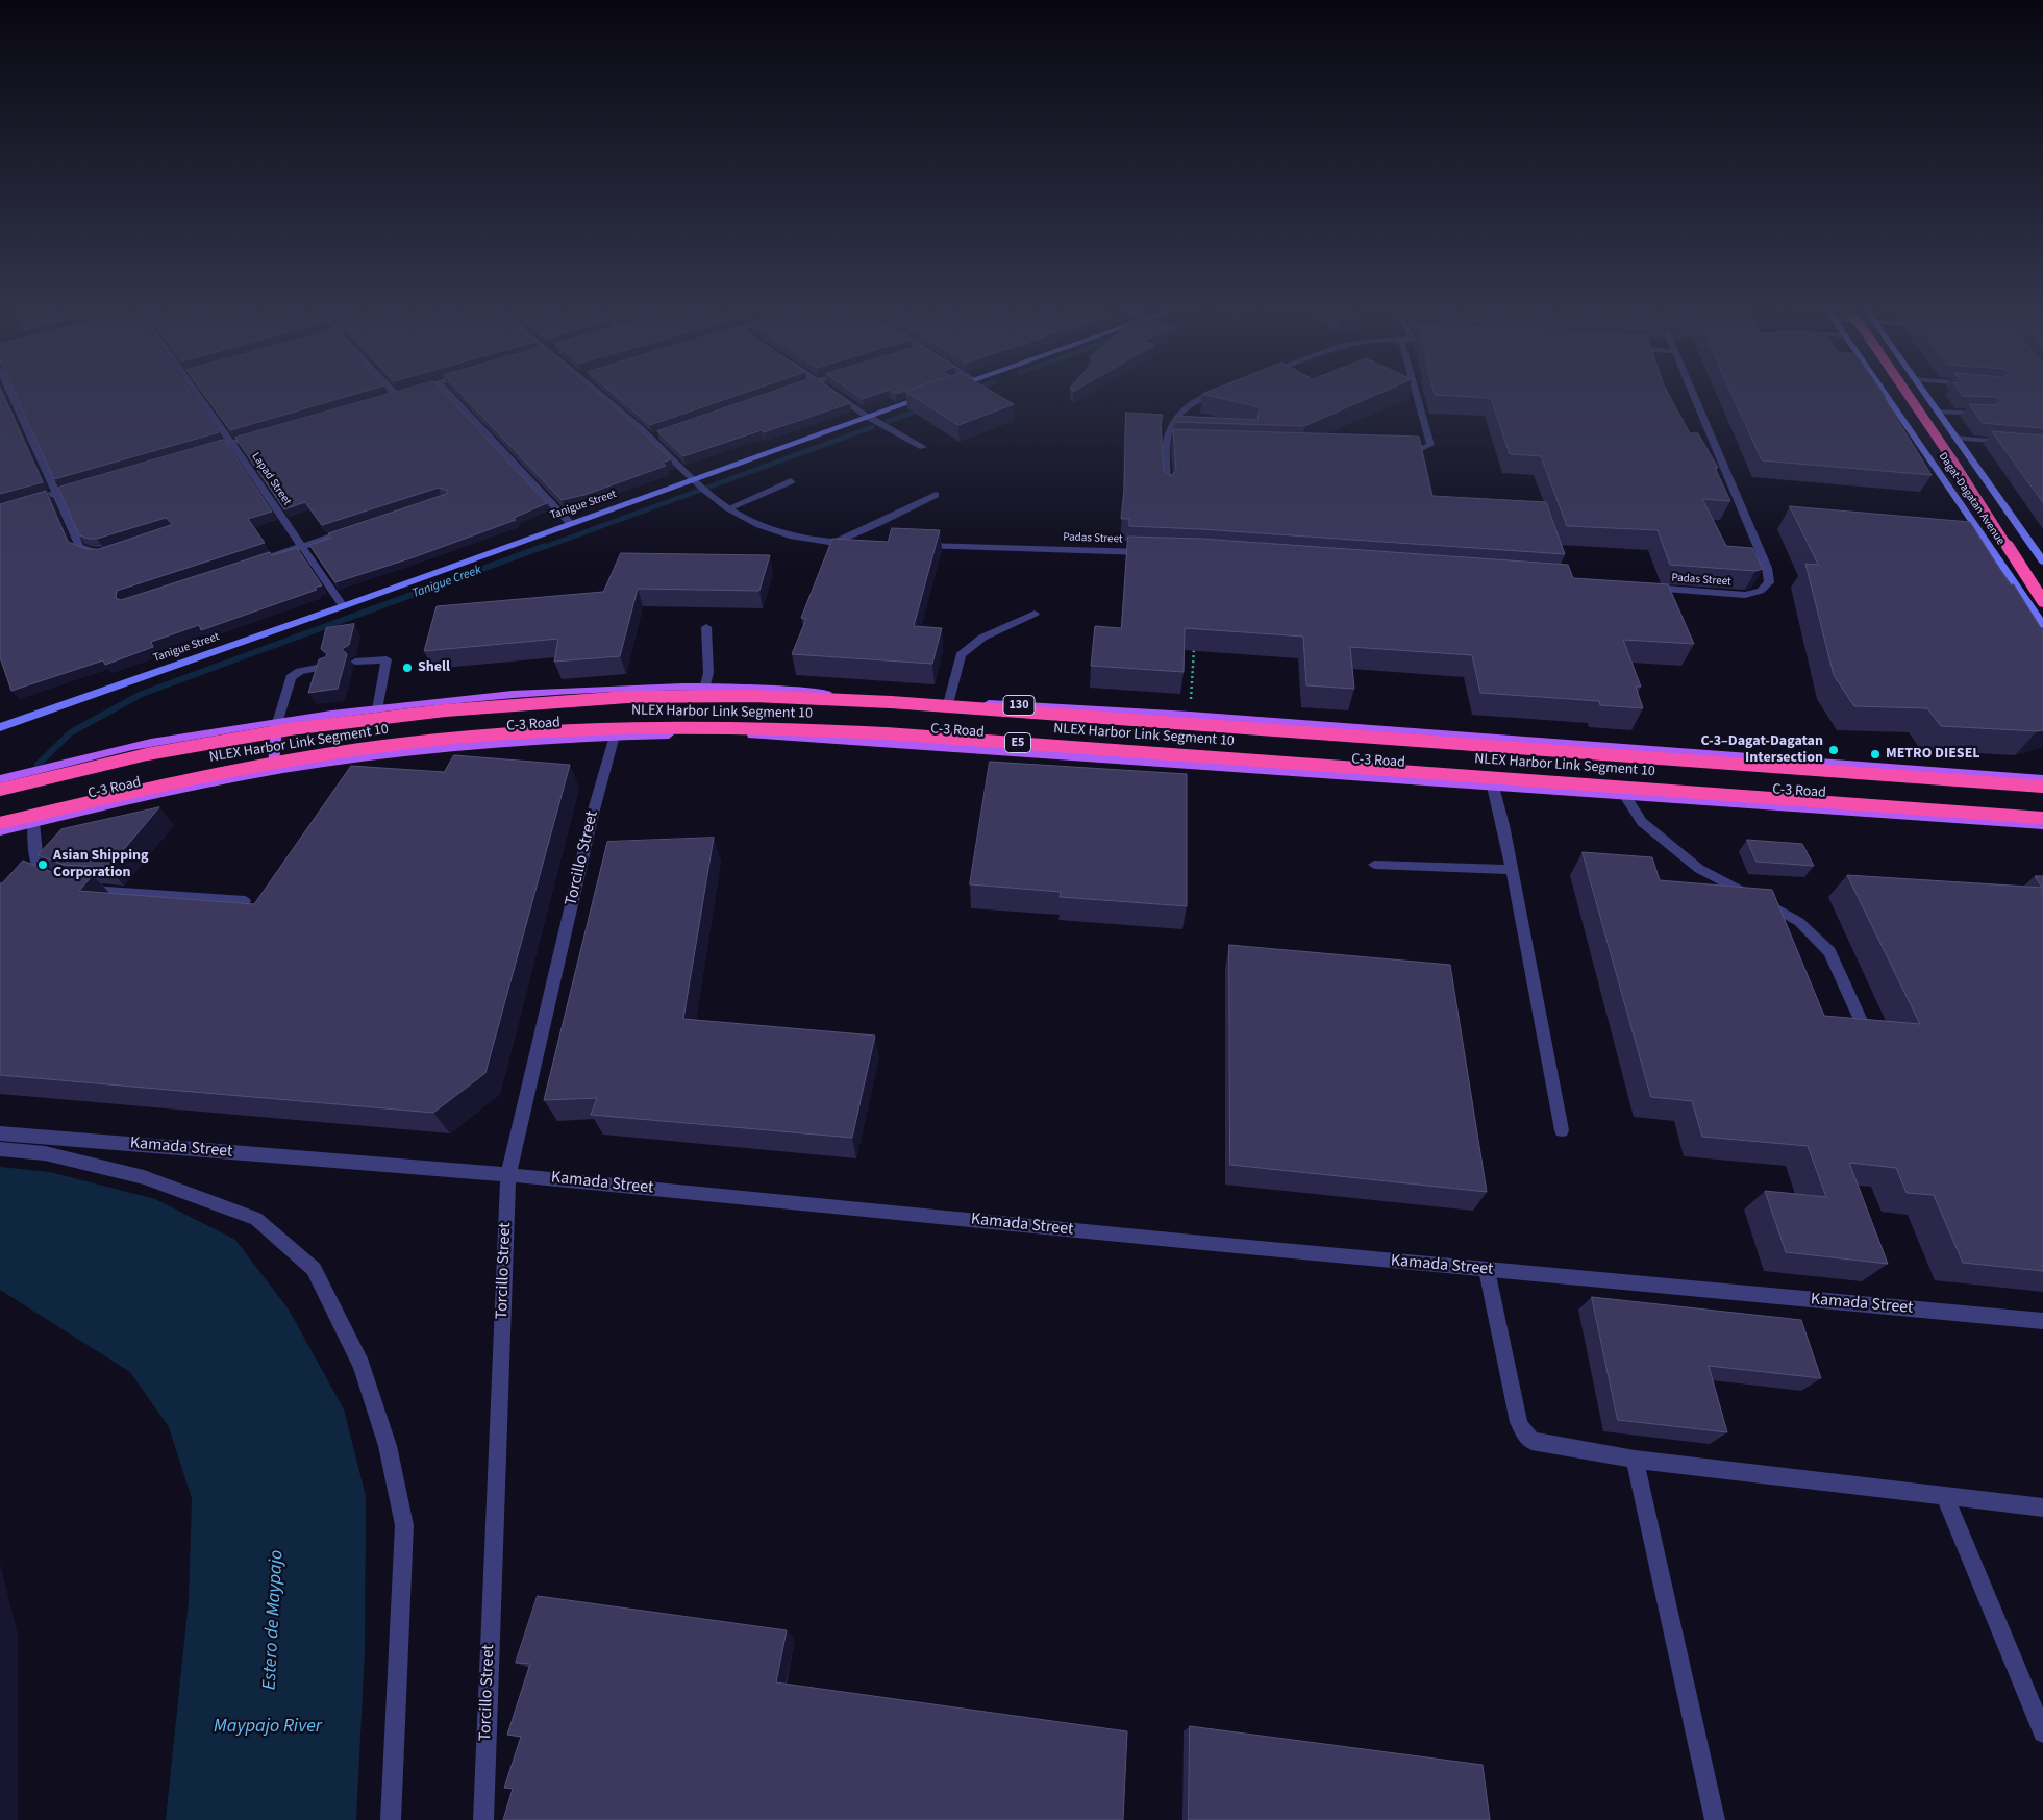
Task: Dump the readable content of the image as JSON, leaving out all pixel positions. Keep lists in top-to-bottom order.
{
  "streets": {
    "highway": ["NLEX Harbor Link Segment 10", "E5"],
    "main road": ["130", "C-3 Road"],
    "street": [
      "Lapad Street",
      "Dagat-Dagatan Avenue",
      "Tanigue Street",
      "Padas Street",
      "Torcillo Street",
      "Kamada Street"
    ]
  },
  "crossings": [
    ["Lapad Street", "Tanigue Street"],
    ["NLEX Harbor Link Segment 10", "C-3 Road"],
    ["C-3 Road", "Torcillo Street"],
    ["Torcillo Street", "Kamada Street"]
  ],
  "water": ["Tanigue Creek", "Estero de Maypajo", "Maypajo River"],
  "places": [
    "Shell",
    "C-3–Dagat-Dagatan Intersection",
    "METRO DIESEL",
    "Asian Shipping Corporation"
  ]
}
